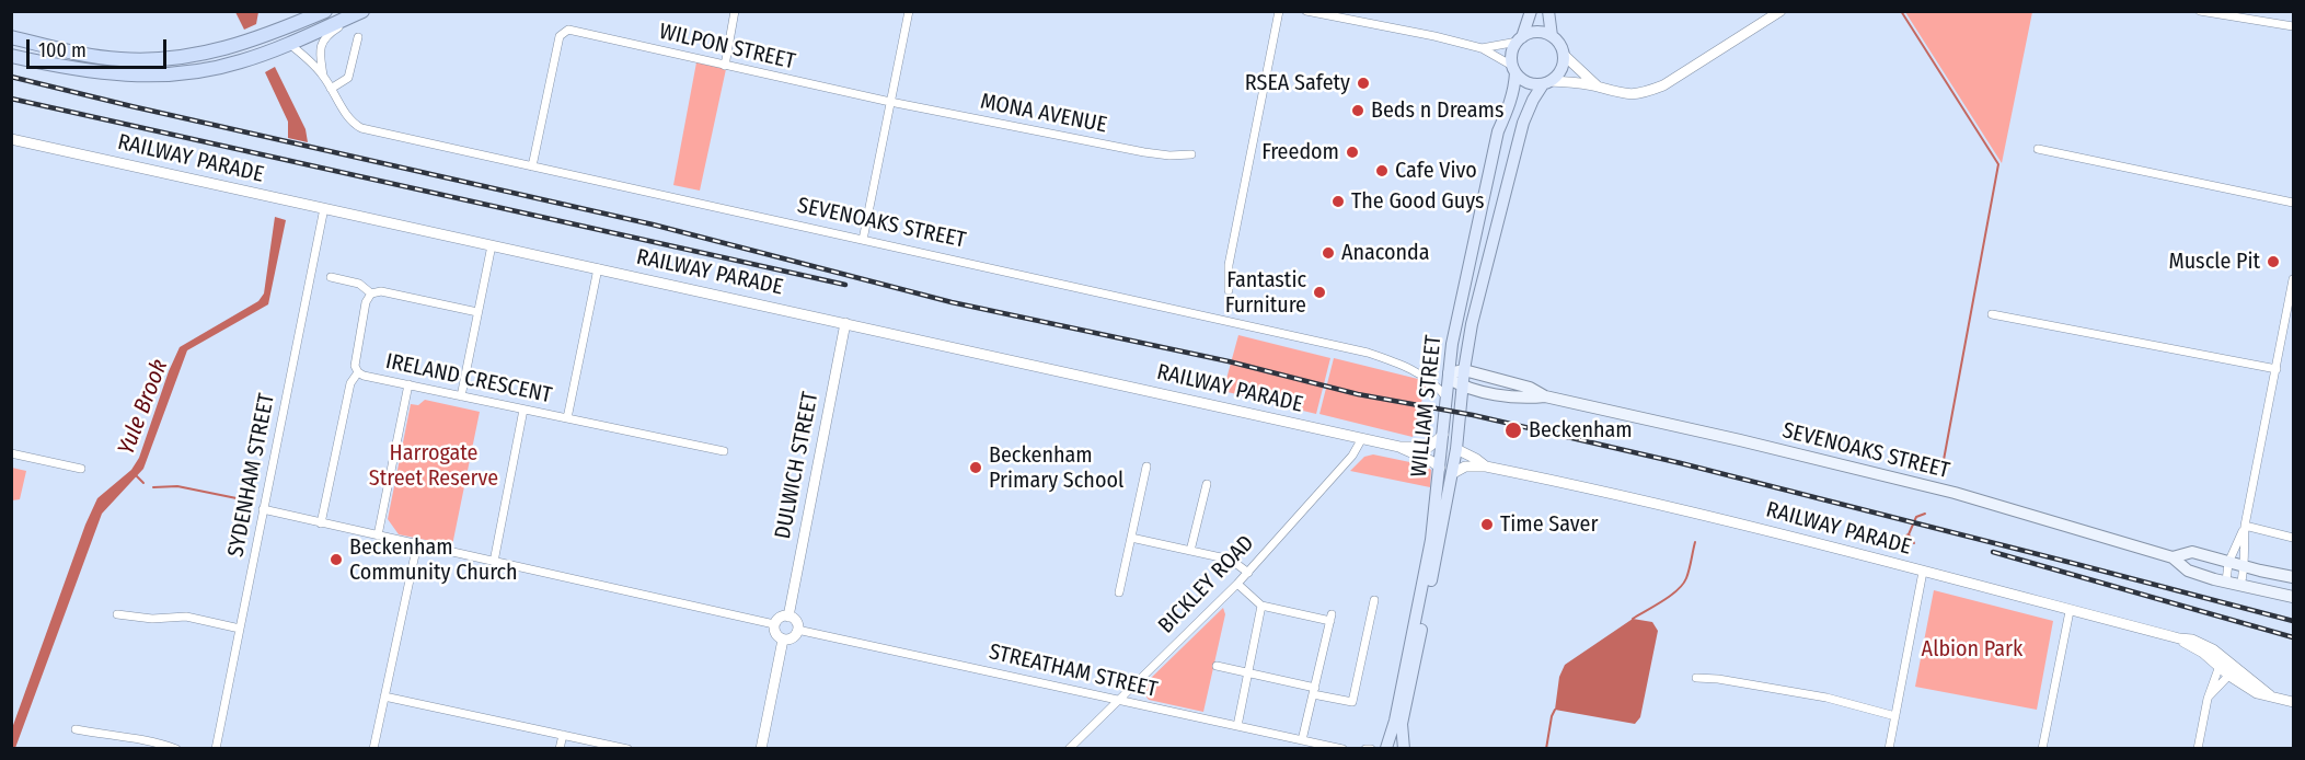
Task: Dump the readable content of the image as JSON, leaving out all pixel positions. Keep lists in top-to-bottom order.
{
  "streets": {
    "main road": ["SEVENOAKS STREET", "WILLIAM STREET"],
    "street": [
      "WILPON STREET",
      "MONA AVENUE",
      "RAILWAY PARADE",
      "IRELAND CRESCENT",
      "DULWICH STREET",
      "SYDENHAM STREET",
      "BICKLEY ROAD",
      "STREATHAM STREET"
    ]
  },
  "crossings": [
    ["WILPON STREET", "MONA AVENUE"],
    ["WILPON STREET", "SEVENOAKS STREET"],
    ["RAILWAY PARADE", "WILLIAM STREET"],
    ["RAILWAY PARADE", "DULWICH STREET"],
    ["RAILWAY PARADE", "SYDENHAM STREET"],
    ["RAILWAY PARADE", "BICKLEY ROAD"],
    ["SEVENOAKS STREET", "WILLIAM STREET"],
    ["DULWICH STREET", "STREATHAM STREET"],
    ["BICKLEY ROAD", "STREATHAM STREET"]
  ],
  "water": ["Yule Brook"],
  "parks": ["Harrogate Street Reserve", "Albion Park"],
  "places": [
    "RSEA Safety",
    "Beds n Dreams",
    "Freedom",
    "Cafe Vivo",
    "The Good Guys",
    "Anaconda",
    "Muscle Pit",
    "Fantastic Furniture",
    "Beckenham",
    "Beckenham Primary School",
    "Time Saver",
    "Beckenham Community Church"
  ],
  "scale_bar": "100 m"
}
